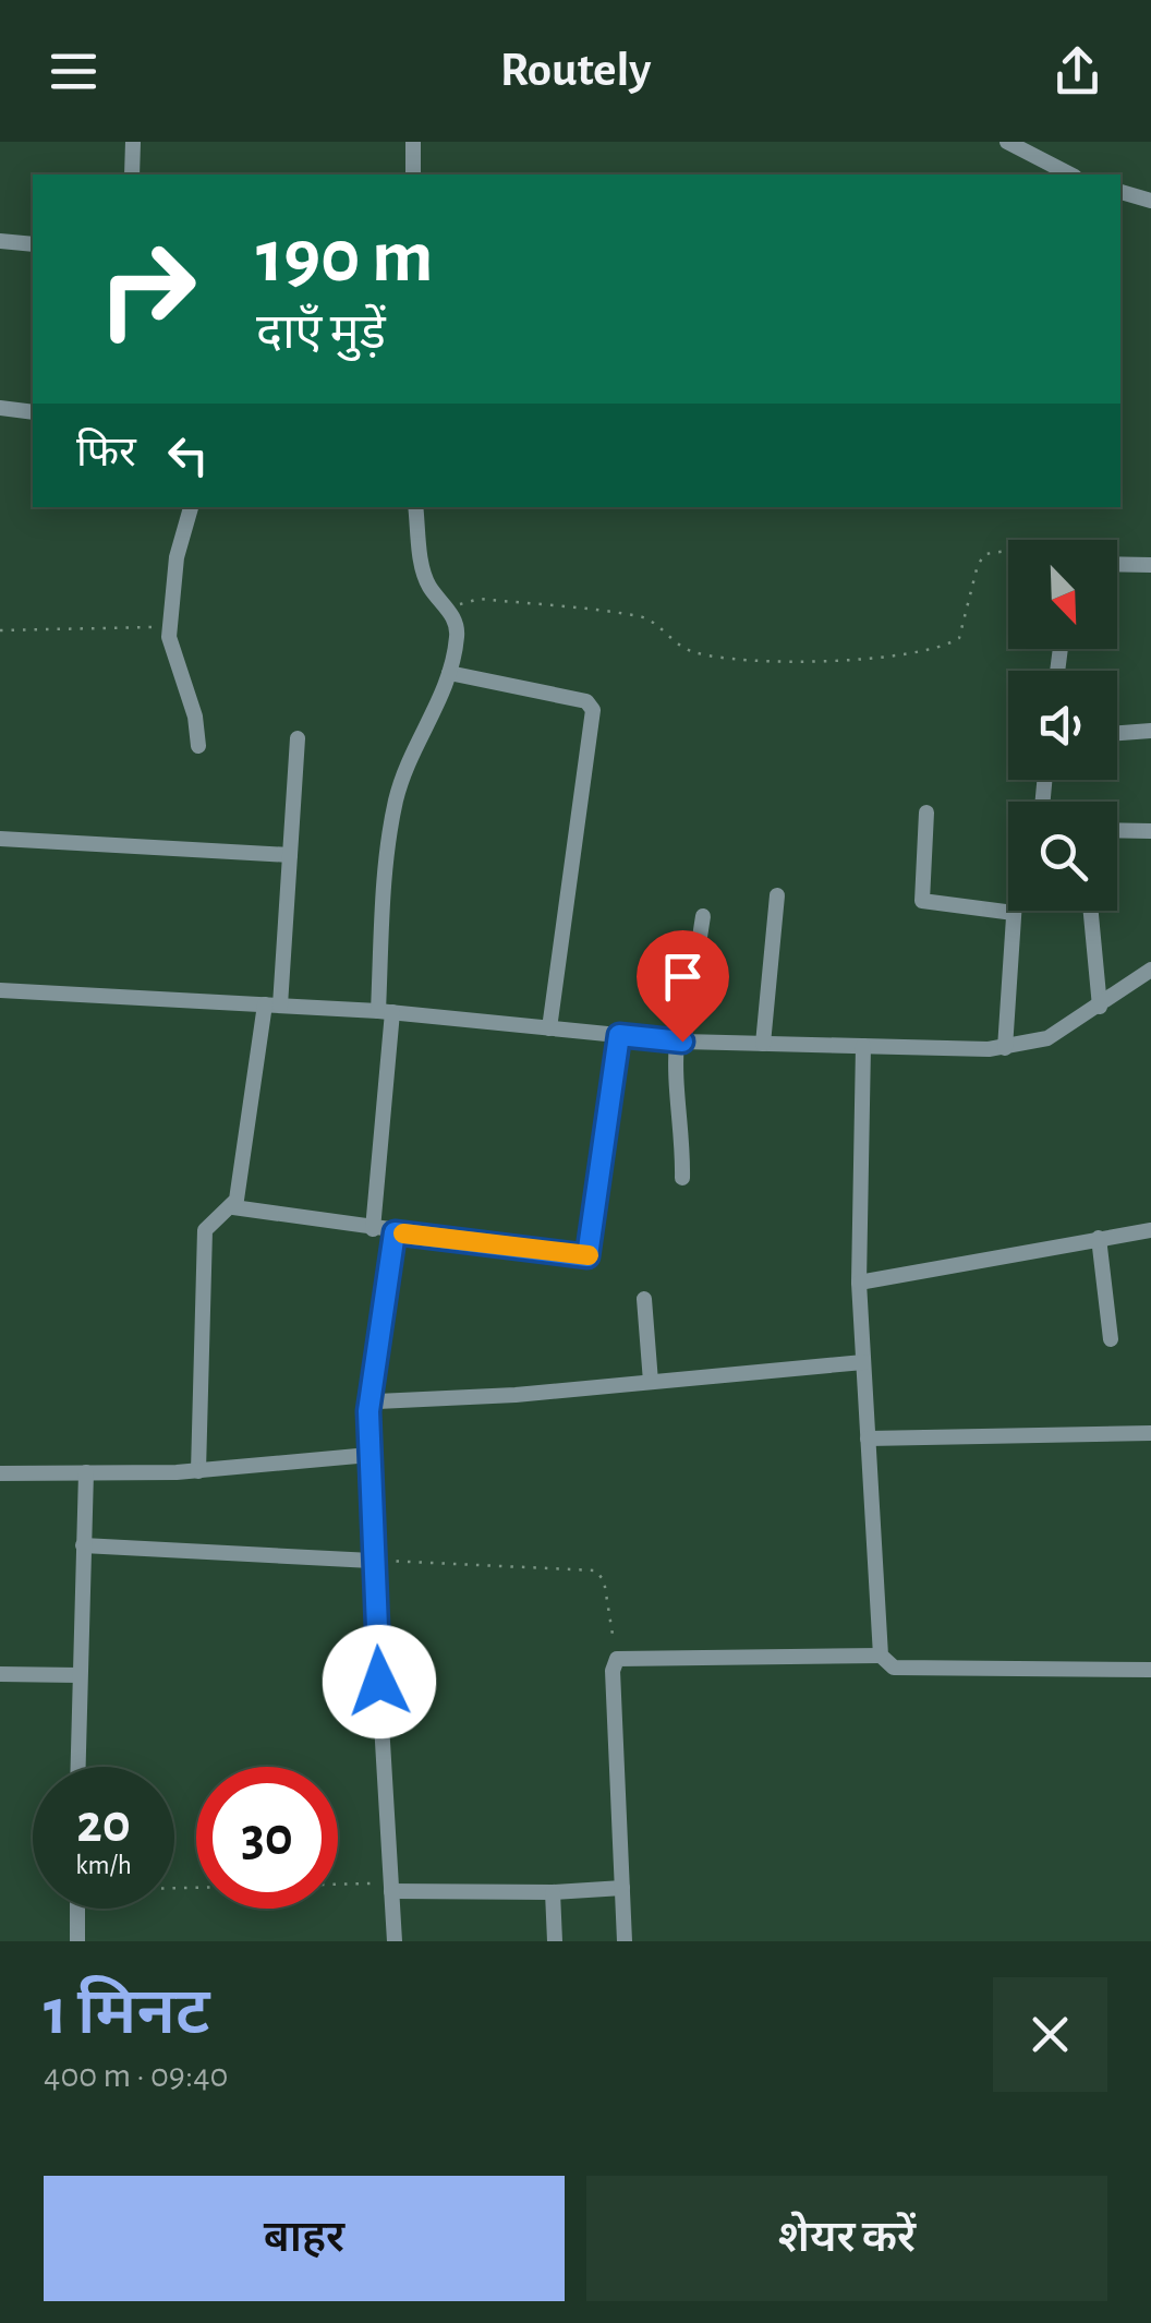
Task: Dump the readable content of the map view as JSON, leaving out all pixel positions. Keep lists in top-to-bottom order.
{
  "north": "bottom right",
  "page": {
    "header": "Routely",
    "turn": ["190 m", "दाएँ मुड़ें"],
    "then": "फिर",
    "speed": "20 km/h",
    "limit": "30",
    "heading": ["1 मिनट", "400 m · 09:40"],
    "buttons": ["बाहर", "शेयर करें"]
  }
}
